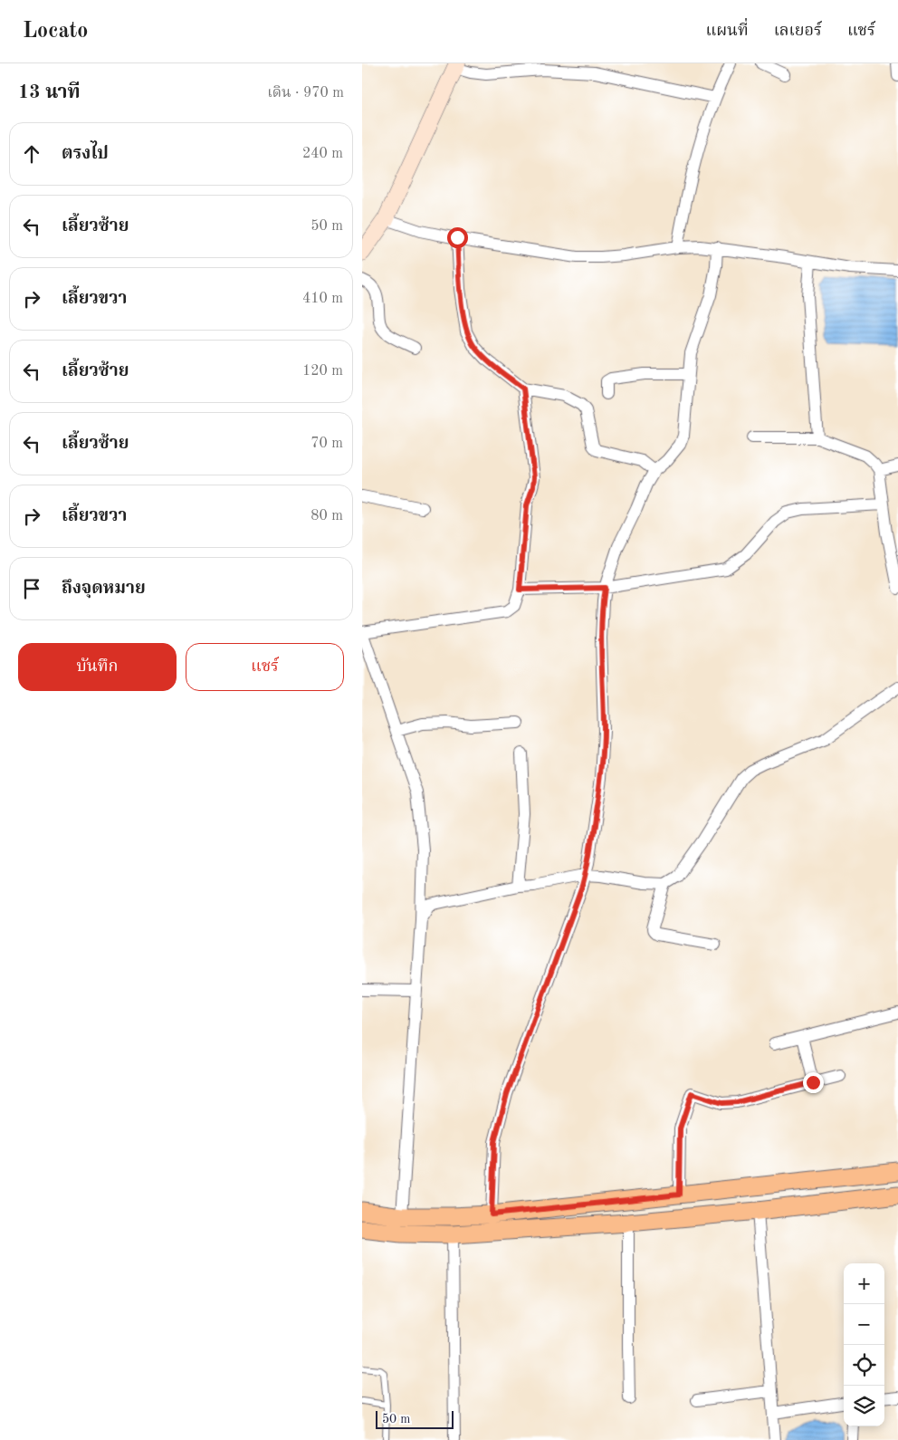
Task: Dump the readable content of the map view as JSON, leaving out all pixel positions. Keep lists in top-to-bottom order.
{
  "scale_bar": "50 m",
  "page": {
    "header": "Locato",
    "nav": ["แผนที่", "เลเยอร์", "แชร์"],
    "heading": ["13 นาที", "เดิน · 970 m"],
    "list": [
      ["ตรงไป", "240 m"],
      ["เลี้ยวซ้าย", "50 m"],
      ["เลี้ยวขวา", "410 m"],
      ["เลี้ยวซ้าย", "120 m"],
      ["เลี้ยวซ้าย", "70 m"],
      ["เลี้ยวขวา", "80 m"],
      "ถึงจุดหมาย"
    ],
    "buttons": ["บันทึก", "แชร์"],
    "map_buttons": ["+", "−"],
    "scale": "50 m"
  }
}
